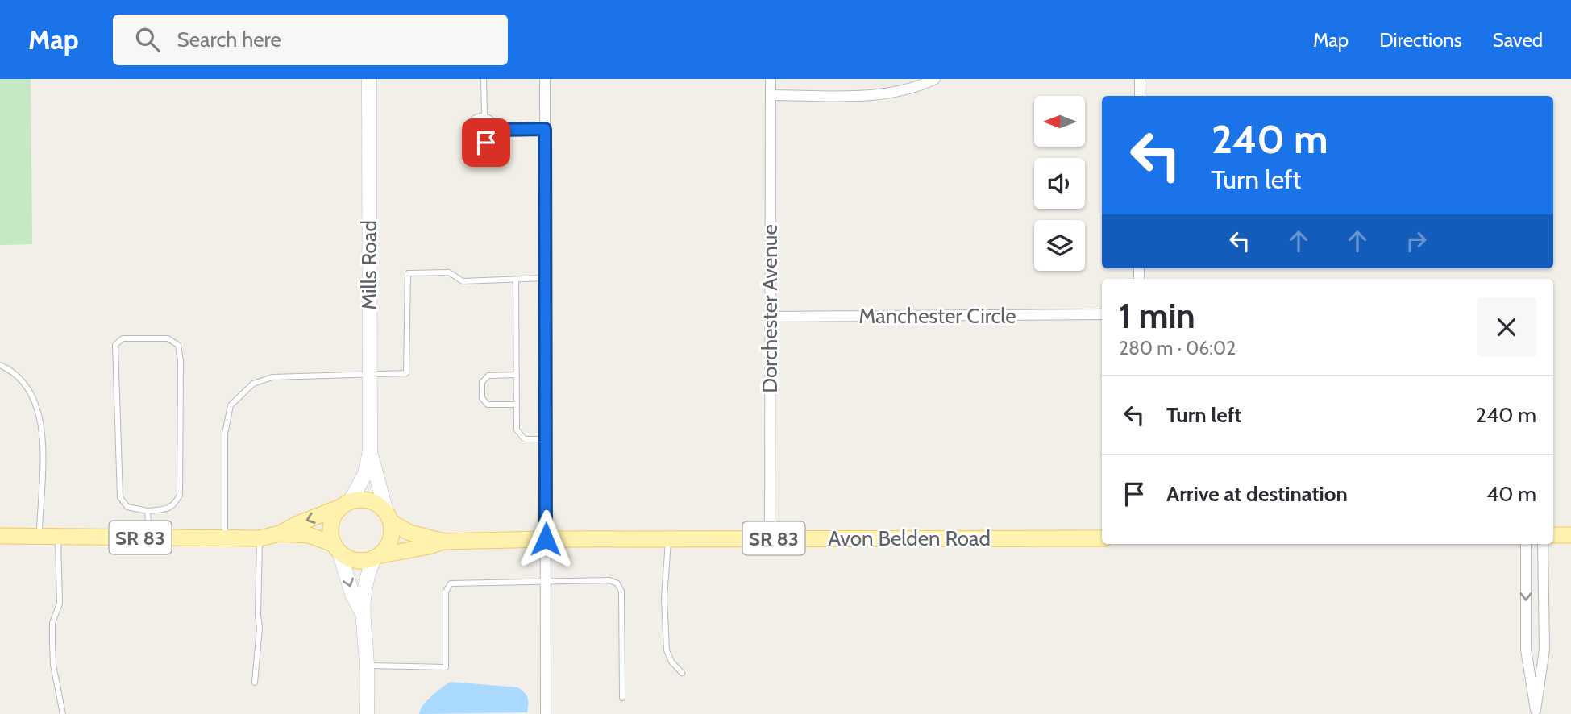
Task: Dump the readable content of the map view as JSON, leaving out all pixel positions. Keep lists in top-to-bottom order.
{
  "streets": {
    "main road": ["SR 83", "Avon Belden Road"],
    "street": ["Mills Road", "Dorchester Avenue", "Manchester Circle"]
  },
  "crossings": [
    ["Mills Road", "SR 83"],
    ["Mills Road", "Avon Belden Road"],
    ["Dorchester Avenue", "Manchester Circle"],
    ["Dorchester Avenue", "Avon Belden Road"],
    ["SR 83", "Avon Belden Road"]
  ],
  "north": "left",
  "page": {
    "header": "Map",
    "search": "Search here",
    "nav": ["Map", "Directions", "Saved"],
    "turn": ["240 m", "Turn left"],
    "heading": ["1 min", "280 m · 06:02"],
    "list": [
      {
        "name": "Turn left",
        "value": "240 m"
      },
      {
        "name": "Arrive at destination",
        "value": "40 m"
      }
    ]
  }
}
